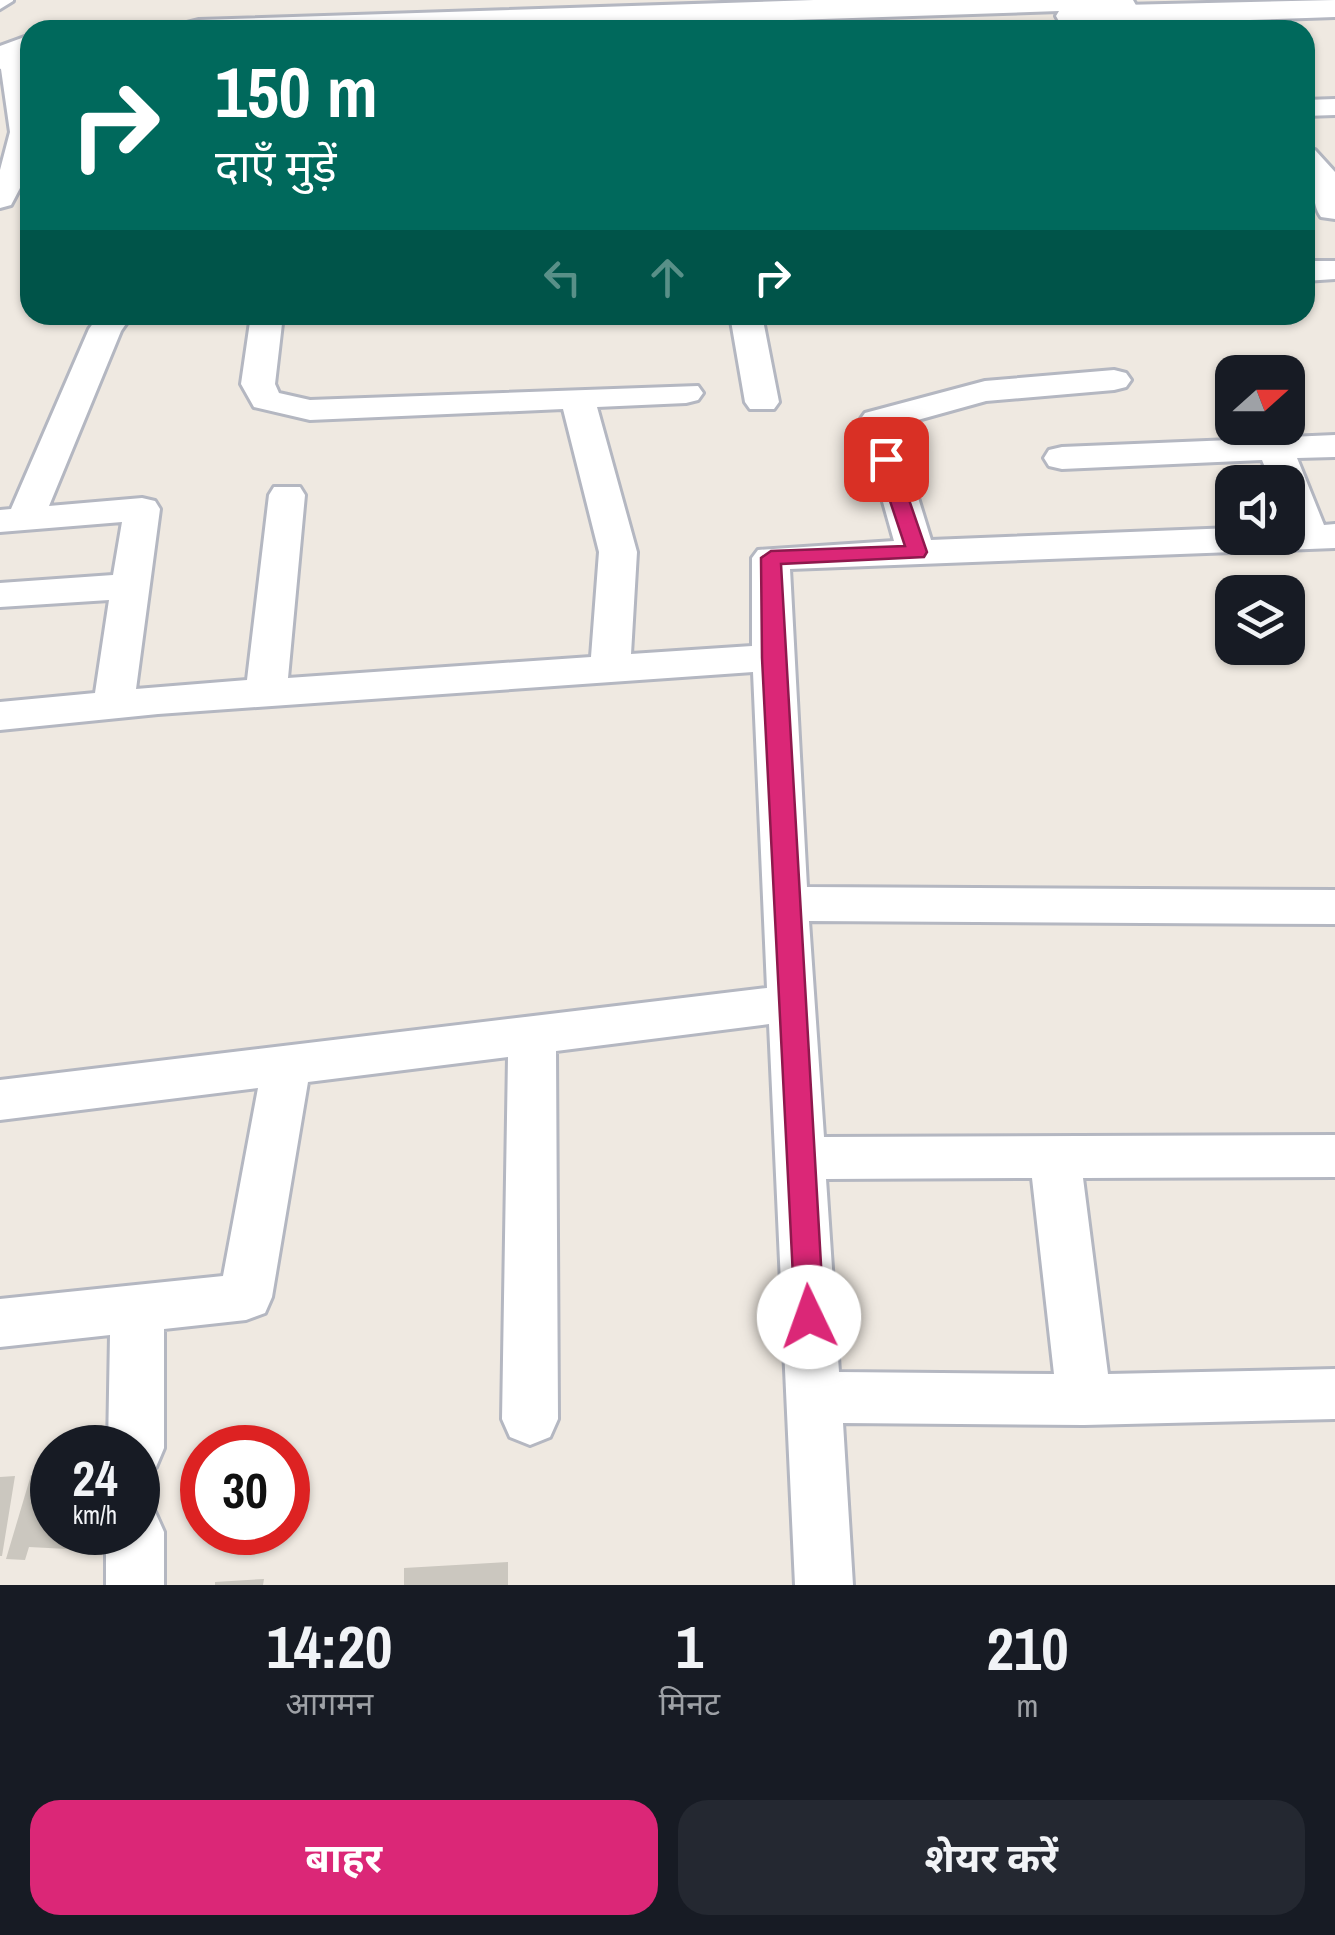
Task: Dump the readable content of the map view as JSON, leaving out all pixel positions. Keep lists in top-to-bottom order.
{
  "north": "right",
  "page": {
    "turn": ["150 m", "दाएँ मुड़ें"],
    "speed": "24 km/h",
    "limit": "30",
    "eta": [
      "14:20",
      "आगमन",
      "1",
      "मिनट",
      "210",
      "m"
    ],
    "buttons": ["बाहर", "शेयर करें"]
  }
}
